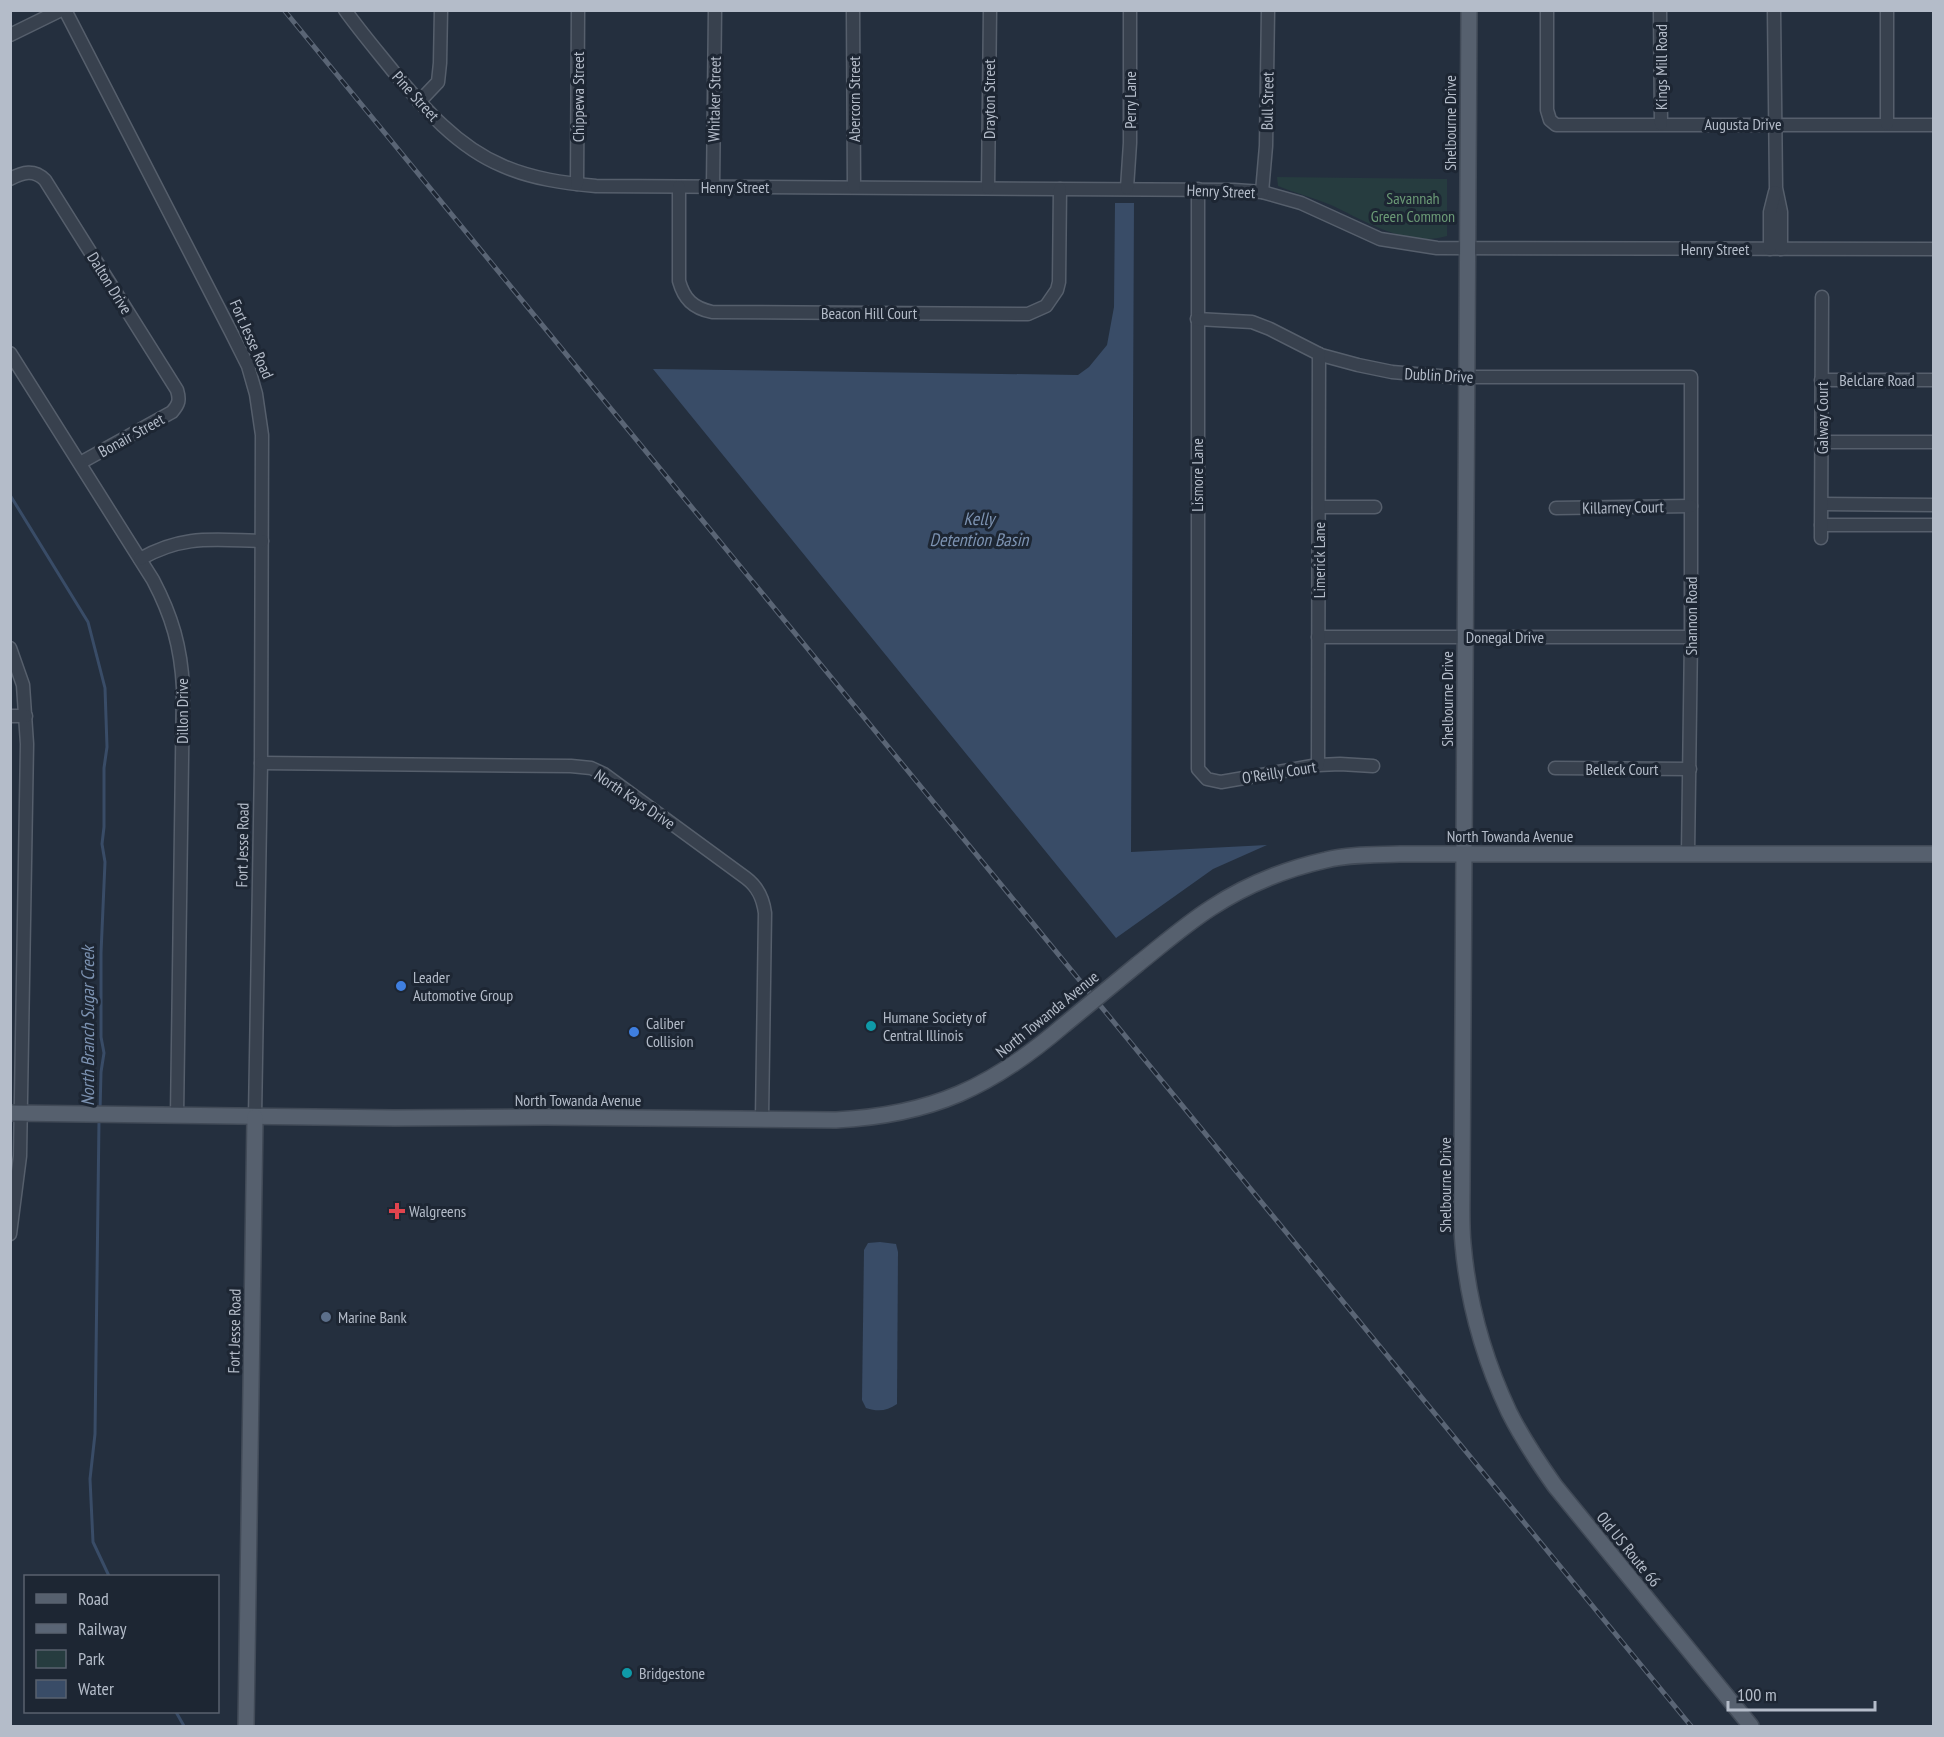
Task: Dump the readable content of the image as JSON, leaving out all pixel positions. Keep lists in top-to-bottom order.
{
  "streets": {
    "main road": [
      "Shelbourne Drive",
      "Fort Jesse Road",
      "North Towanda Avenue",
      "Old US Route 66"
    ],
    "street": [
      "Kings Mill Road",
      "Pine Street",
      "Chippewa Street",
      "Whitaker Street",
      "Abercorn Street",
      "Drayton Street",
      "Perry Lane",
      "Bull Street",
      "Augusta Drive",
      "Henry Street",
      "Dalton Drive",
      "Beacon Hill Court",
      "Dublin Drive",
      "Belclare Road",
      "Galway Court",
      "Bonair Street",
      "Lismore Lane",
      "Killarney Court",
      "Limerick Lane",
      "Shannon Road",
      "Donegal Drive",
      "Dillon Drive",
      "Belleck Court",
      "O'Reilly Court",
      "North Kays Drive"
    ]
  },
  "crossings": [
    ["Kings Mill Road", "Augusta Drive"],
    ["Pine Street", "Henry Street"],
    ["Chippewa Street", "Henry Street"],
    ["Whitaker Street", "Henry Street"],
    ["Abercorn Street", "Henry Street"],
    ["Drayton Street", "Henry Street"],
    ["Perry Lane", "Henry Street"],
    ["Bull Street", "Henry Street"],
    ["Shelbourne Drive", "Henry Street"],
    ["Shelbourne Drive", "Dublin Drive"],
    ["Shelbourne Drive", "Donegal Drive"],
    ["Shelbourne Drive", "North Towanda Avenue"],
    ["Shelbourne Drive", "Old US Route 66"],
    ["Henry Street", "Beacon Hill Court"],
    ["Henry Street", "Lismore Lane"],
    ["Dalton Drive", "Bonair Street"],
    ["Fort Jesse Road", "North Kays Drive"],
    ["Fort Jesse Road", "North Towanda Avenue"],
    ["Dublin Drive", "Lismore Lane"],
    ["Dublin Drive", "Limerick Lane"],
    ["Dublin Drive", "Shannon Road"],
    ["Belclare Road", "Galway Court"],
    ["Bonair Street", "Dillon Drive"],
    ["Lismore Lane", "O'Reilly Court"],
    ["Killarney Court", "Shannon Road"],
    ["Limerick Lane", "Donegal Drive"],
    ["Limerick Lane", "O'Reilly Court"],
    ["Shannon Road", "Donegal Drive"],
    ["Shannon Road", "Belleck Court"],
    ["Shannon Road", "North Towanda Avenue"],
    ["Dillon Drive", "North Towanda Avenue"],
    ["North Kays Drive", "North Towanda Avenue"]
  ],
  "water": ["Kelly Detention Basin", "North Branch Sugar Creek"],
  "parks": ["Savannah Green Common"],
  "places": {
    "other": [
      "Leader Automotive Group",
      "Humane Society of Central Illinois",
      "Caliber Collision",
      "Marine Bank",
      "Bridgestone"
    ],
    "health": ["Walgreens"]
  },
  "legend": [
    "Road",
    "Railway",
    "Park",
    "Water"
  ],
  "scale_bar": "100 m"
}
